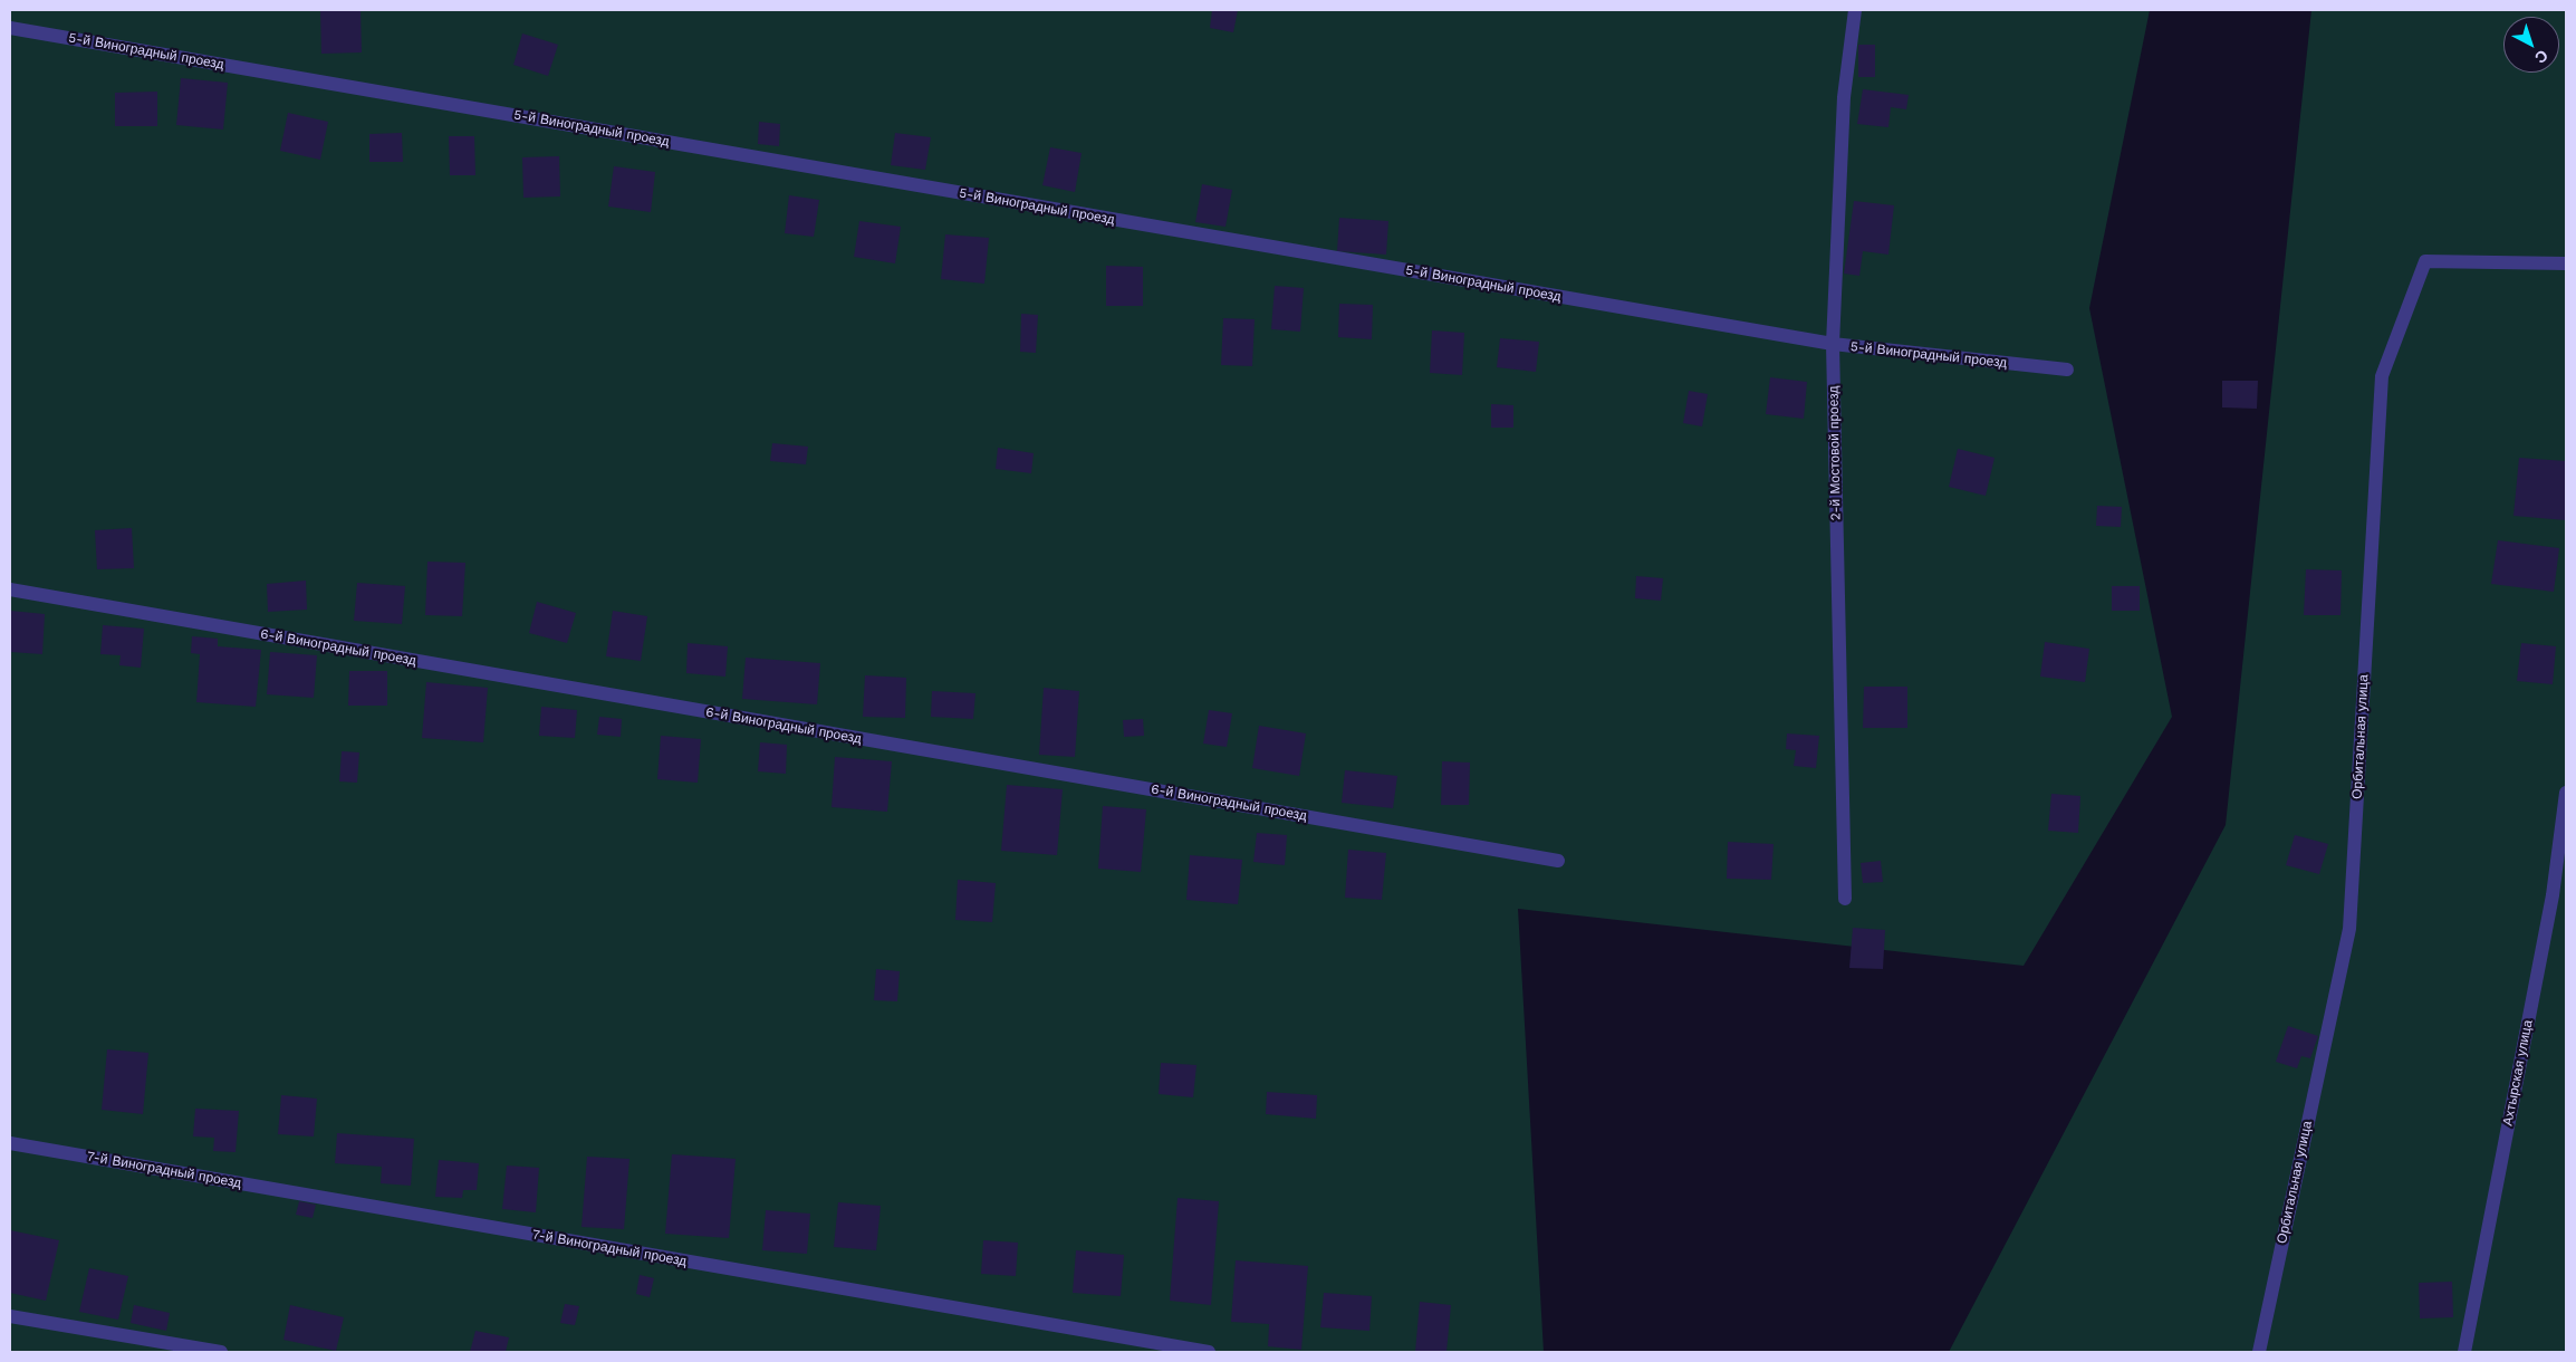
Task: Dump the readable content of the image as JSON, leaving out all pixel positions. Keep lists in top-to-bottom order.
{
  "streets": {
    "lane": [
      "5-й Виноградный проезд",
      "2-й Мостовой проезд",
      "6-й Виноградный проезд",
      "Орбитальная улица",
      "Ахтырская улица",
      "7-й Виноградный проезд"
    ]
  },
  "crossings": [
    ["5-й Виноградный проезд", "2-й Мостовой проезд"]
  ],
  "north": "bottom right"
}
